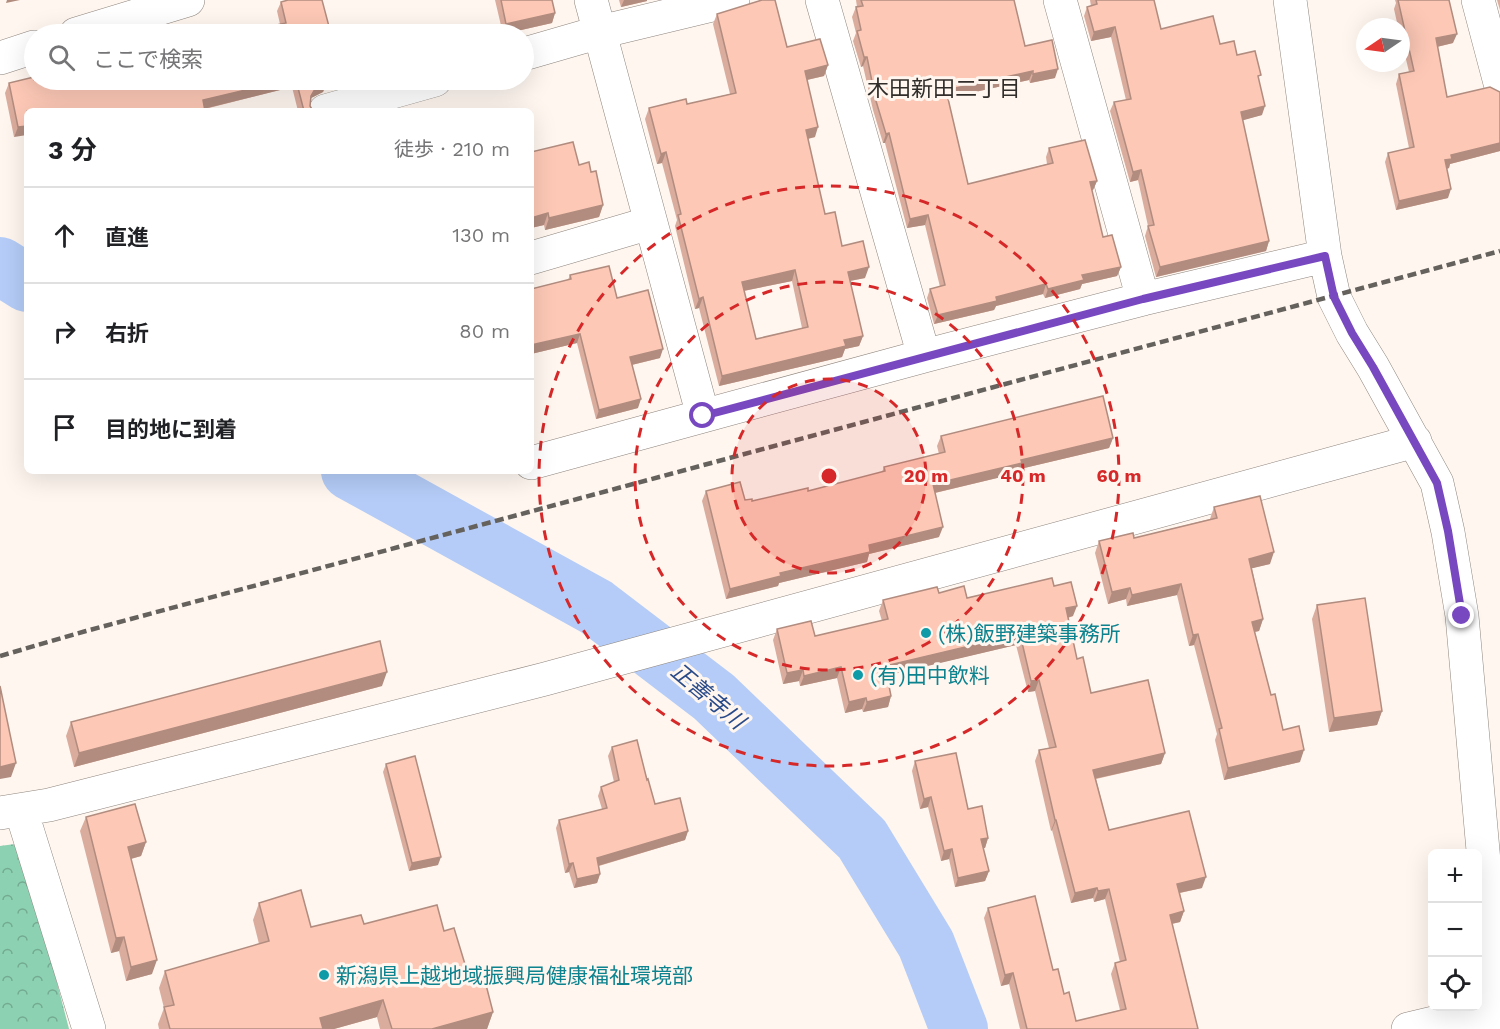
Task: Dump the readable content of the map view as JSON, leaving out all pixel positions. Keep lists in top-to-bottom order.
{
  "districts": ["木田新田二丁目"],
  "water": ["正善寺川"],
  "places": ["(株)飯野建築事務所", "(有)田中飲料", "新潟県上越地域振興局健康福祉環境部"],
  "north": "left",
  "page": {
    "search": "ここで検索",
    "heading": ["3 分", "徒歩 · 210 m"],
    "list": [
      ["直進", "130 m"],
      ["右折", "80 m"],
      "目的地に到着"
    ],
    "map_buttons": ["+", "−"]
  },
  "rings": ["20 m", "40 m", "60 m"]
}
